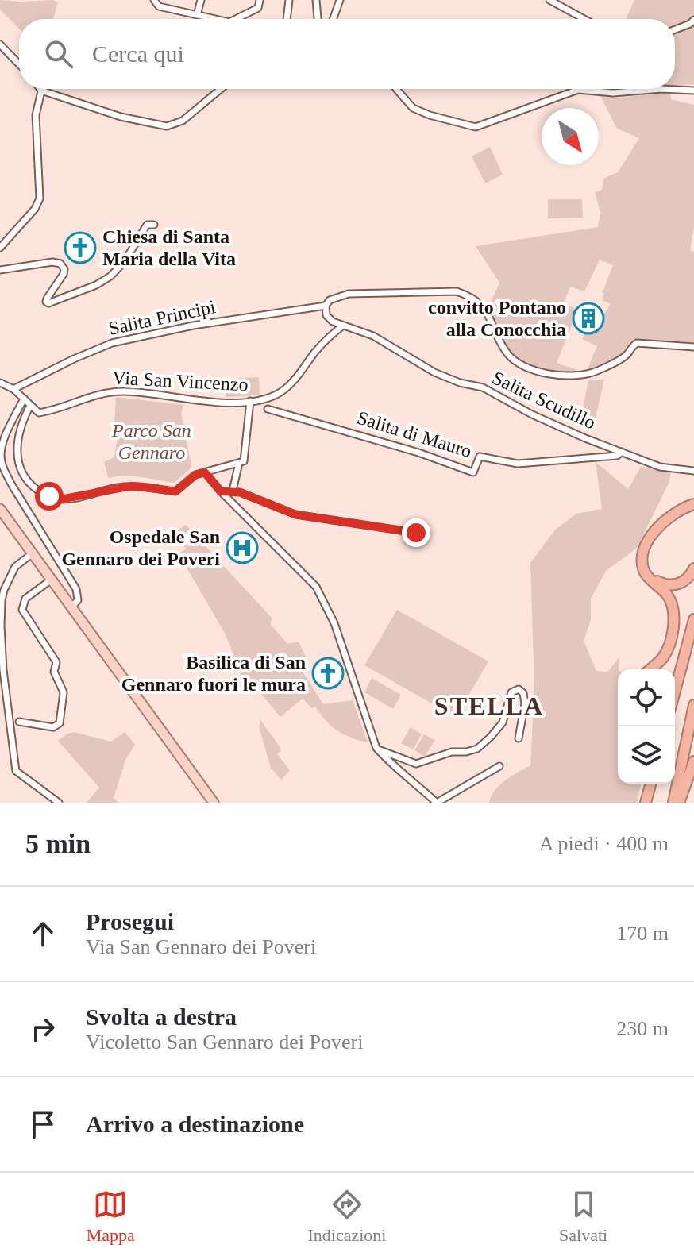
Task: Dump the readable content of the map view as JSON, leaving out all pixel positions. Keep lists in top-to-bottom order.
{
  "streets": {
    "street": [
      "Salita Principi",
      "Via San Vincenzo",
      "Salita Scudillo",
      "Salita di Mauro"
    ]
  },
  "crossings": [
    ["Salita Principi", "Salita Scudillo"],
    ["Via San Vincenzo", "Salita Scudillo"],
    ["Salita Scudillo", "Salita di Mauro"]
  ],
  "districts": ["STELLA"],
  "parks": ["Parco San Gennaro"],
  "places": {
    "church": ["Chiesa di Santa Maria della Vita", "Basilica di San Gennaro fuori le mura"],
    "building": ["convitto Pontano alla Conocchia"],
    "hospital": ["Ospedale San Gennaro dei Poveri"]
  },
  "north": "bottom right",
  "page": {
    "search": "Cerca qui",
    "heading": ["5 min", "A piedi · 400 m"],
    "list": [
      ["Prosegui", "Via San Gennaro dei Poveri", "170 m"],
      ["Svolta a destra", "Vicoletto San Gennaro dei Poveri", "230 m"],
      "Arrivo a destinazione"
    ],
    "nav": ["Mappa", "Indicazioni", "Salvati"]
  }
}
